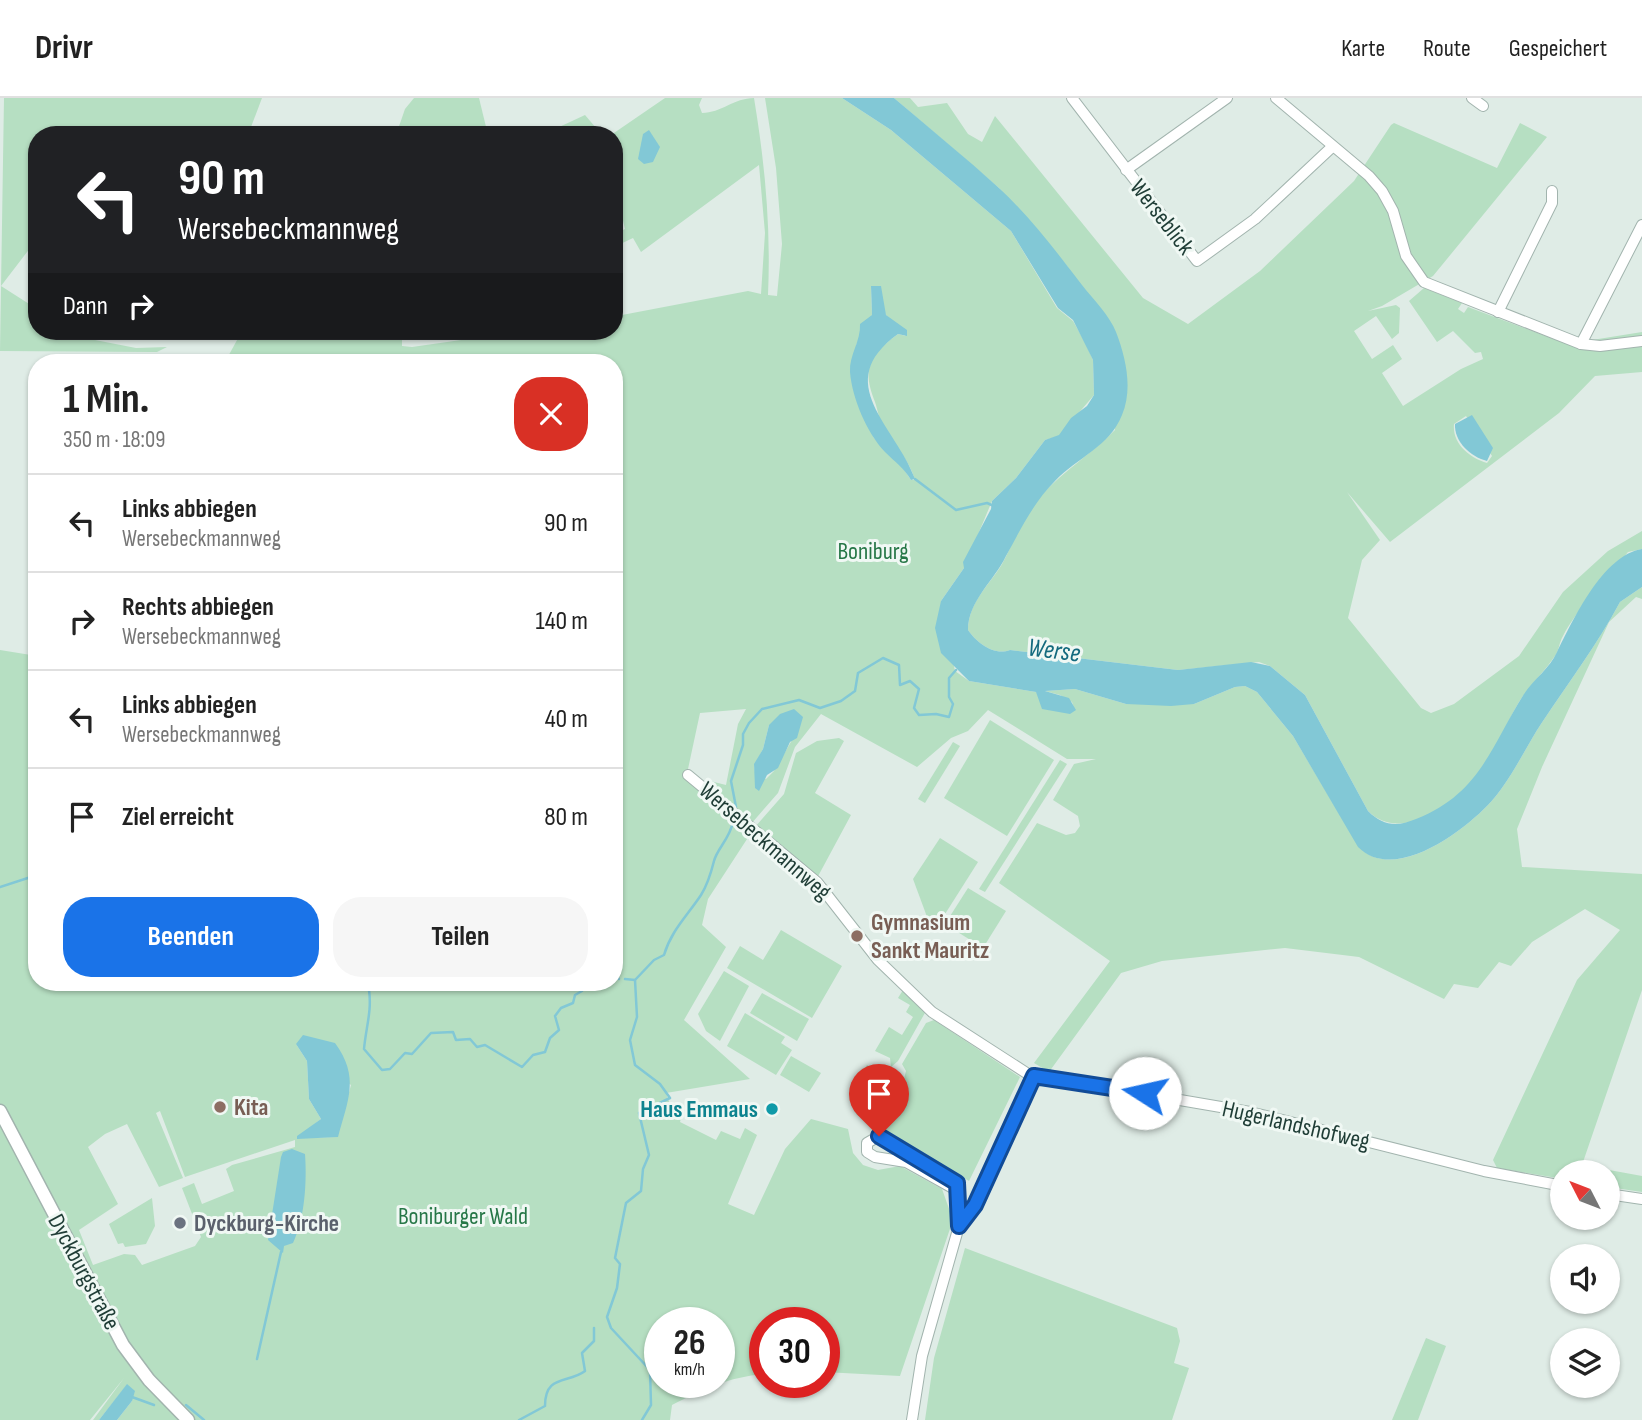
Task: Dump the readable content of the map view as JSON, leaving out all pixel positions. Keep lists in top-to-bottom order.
{
  "streets": {
    "street": [
      "Werseblick",
      "Wersebeckmannweg",
      "Hugerlandshofweg",
      "Dyckburgstraße"
    ]
  },
  "crossings": [
    ["Wersebeckmannweg", "Hugerlandshofweg"]
  ],
  "water": ["Werse"],
  "parks": ["Boniburg", "Boniburger Wald"],
  "places": [
    "Gymnasium Sankt Mauritz",
    "Kita",
    "Haus Emmaus",
    "Dyckburg-Kirche"
  ],
  "north": "top left",
  "page": {
    "header": "Drivr",
    "nav": ["Karte", "Route", "Gespeichert"],
    "turn": ["90 m", "Wersebeckmannweg"],
    "then": "Dann",
    "heading": ["1 Min.", "350 m · 18:09"],
    "list": [
      {
        "name": "Links abbiegen",
        "note": "Wersebeckmannweg",
        "value": "90 m"
      },
      {
        "name": "Rechts abbiegen",
        "note": "Wersebeckmannweg",
        "value": "140 m"
      },
      {
        "name": "Links abbiegen",
        "note": "Wersebeckmannweg",
        "value": "40 m"
      },
      {
        "name": "Ziel erreicht",
        "value": "80 m"
      }
    ],
    "buttons": ["Beenden", "Teilen"],
    "speed": "26 km/h",
    "limit": "30"
  }
}
